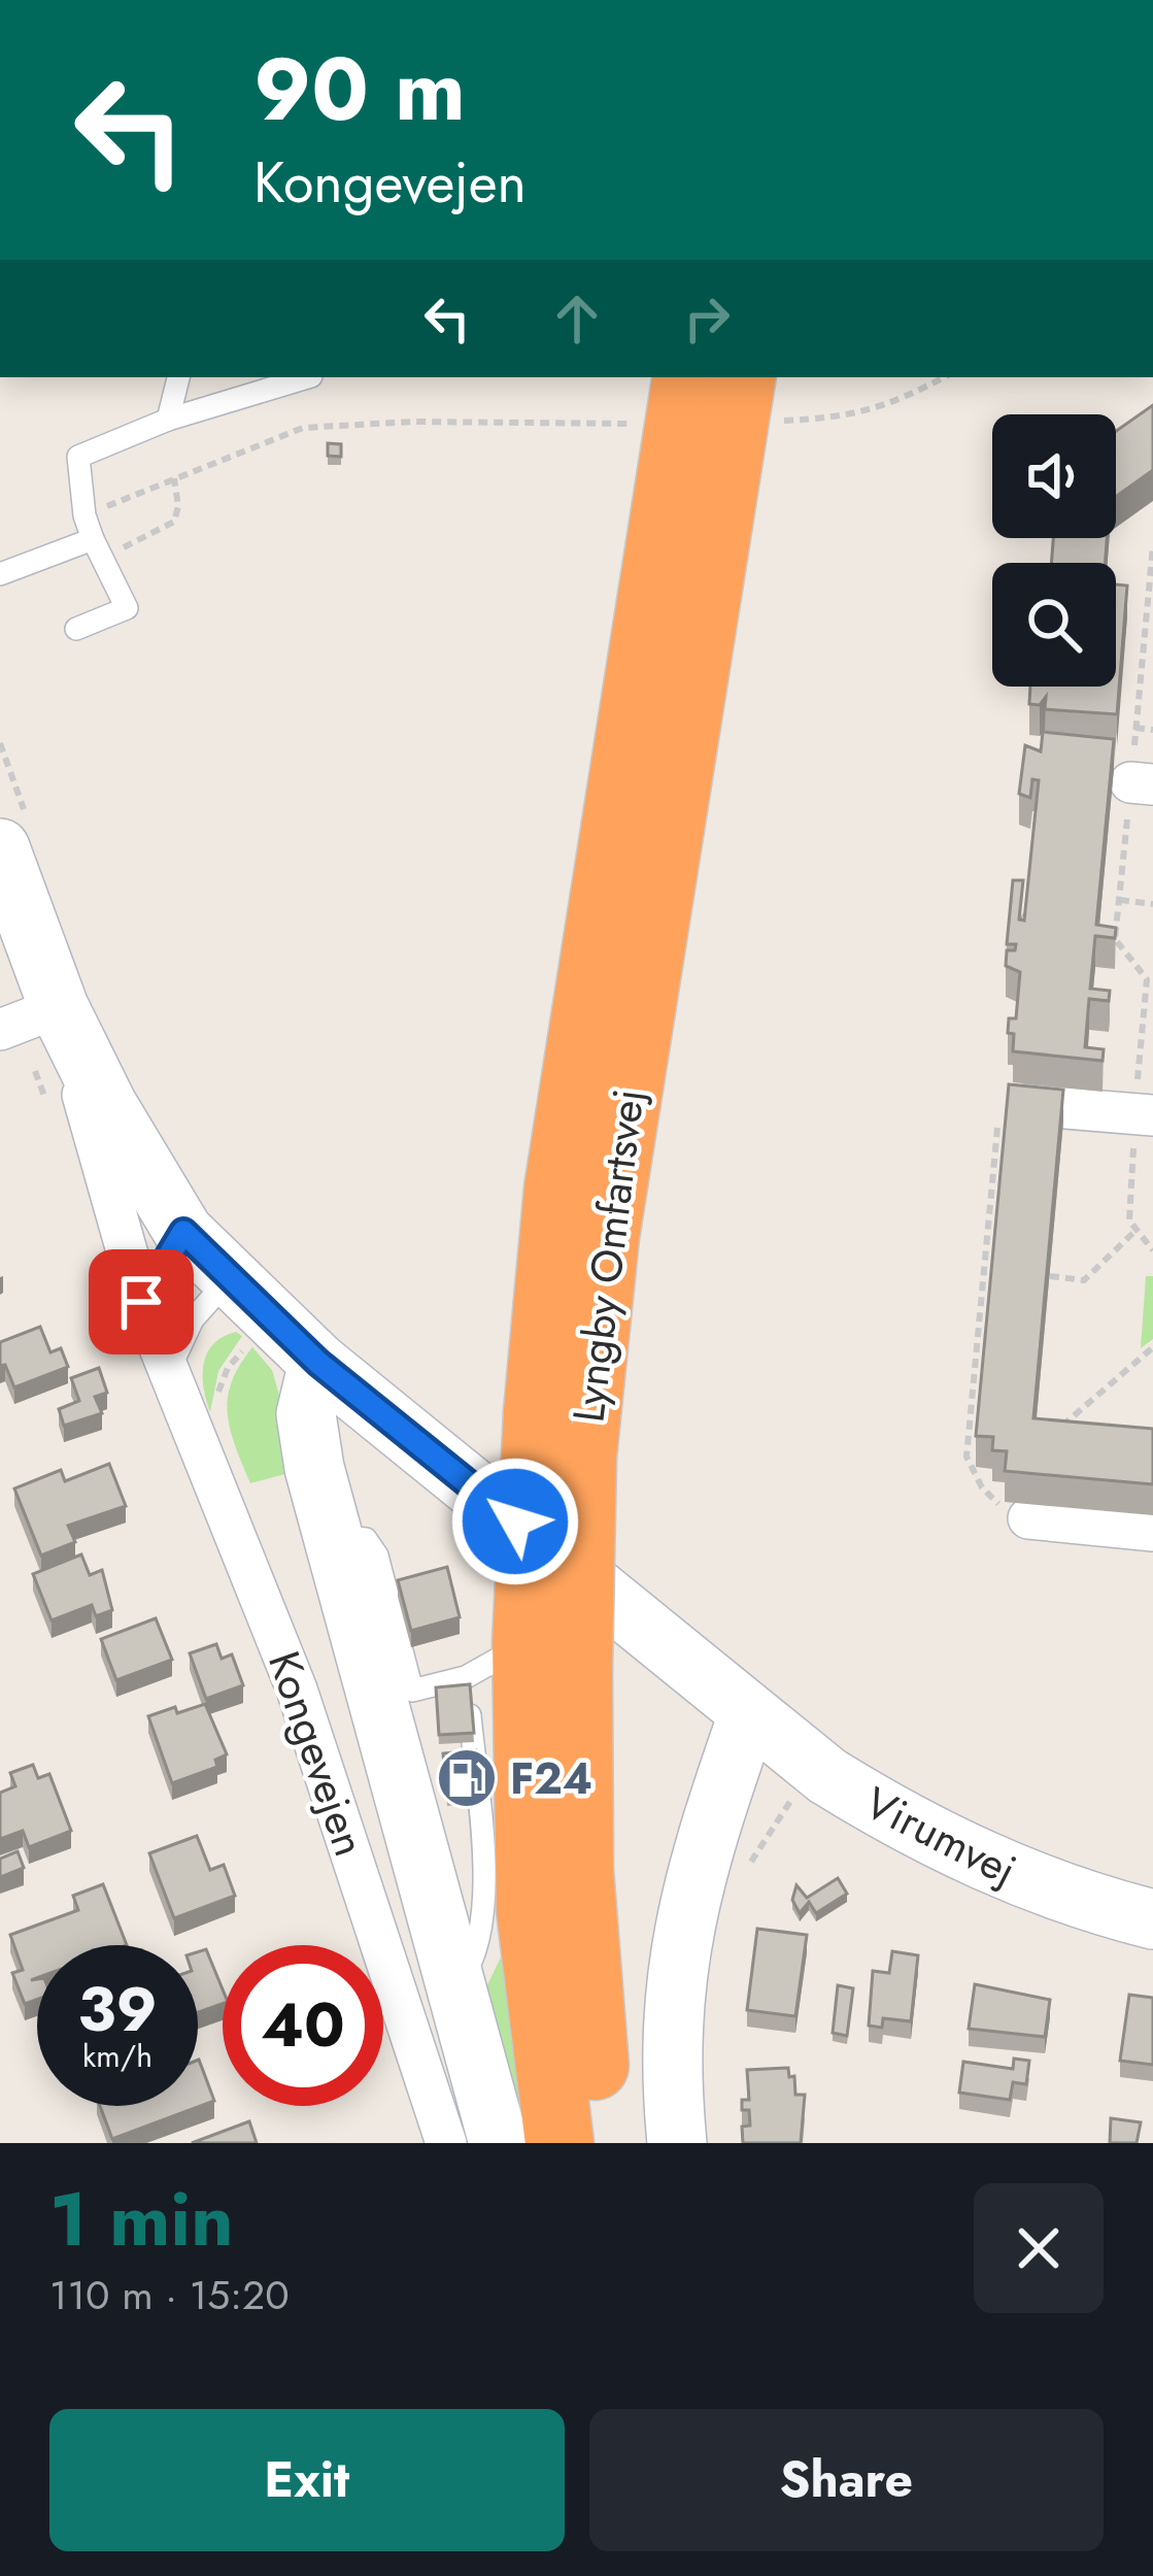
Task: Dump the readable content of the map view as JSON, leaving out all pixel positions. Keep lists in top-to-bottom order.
{
  "streets": {
    "highway": ["Lyngby Omfartsvej"],
    "street": ["Kongevejen", "Virumvej"]
  },
  "crossings": [
    ["Kongevejen", "Virumvej"]
  ],
  "places": {
    "fuel station": ["F24"]
  },
  "page": {
    "turn": ["90 m", "Kongevejen"],
    "speed": "39 km/h",
    "limit": "40",
    "heading": ["1 min", "110 m · 15:20"],
    "buttons": ["Exit", "Share"]
  }
}
